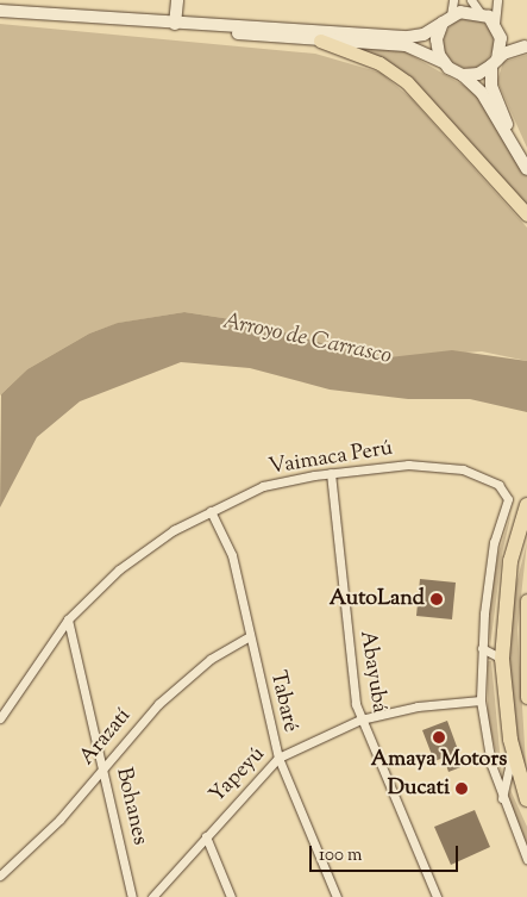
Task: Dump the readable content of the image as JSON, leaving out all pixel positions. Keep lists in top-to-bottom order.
{
  "streets": {
    "street": [
      "Vaimaca Perú",
      "Abayubá",
      "Tabaré",
      "Arazatí",
      "Yapeyú",
      "Bohanes"
    ]
  },
  "crossings": [
    ["Vaimaca Perú", "Abayubá"],
    ["Vaimaca Perú", "Tabaré"],
    ["Vaimaca Perú", "Bohanes"],
    ["Abayubá", "Yapeyú"],
    ["Tabaré", "Arazatí"],
    ["Tabaré", "Yapeyú"],
    ["Arazatí", "Bohanes"]
  ],
  "water": ["Arroyo de Carrasco"],
  "places": ["AutoLand", "Amaya Motors", "Ducati"],
  "scale_bar": "100 m"
}
